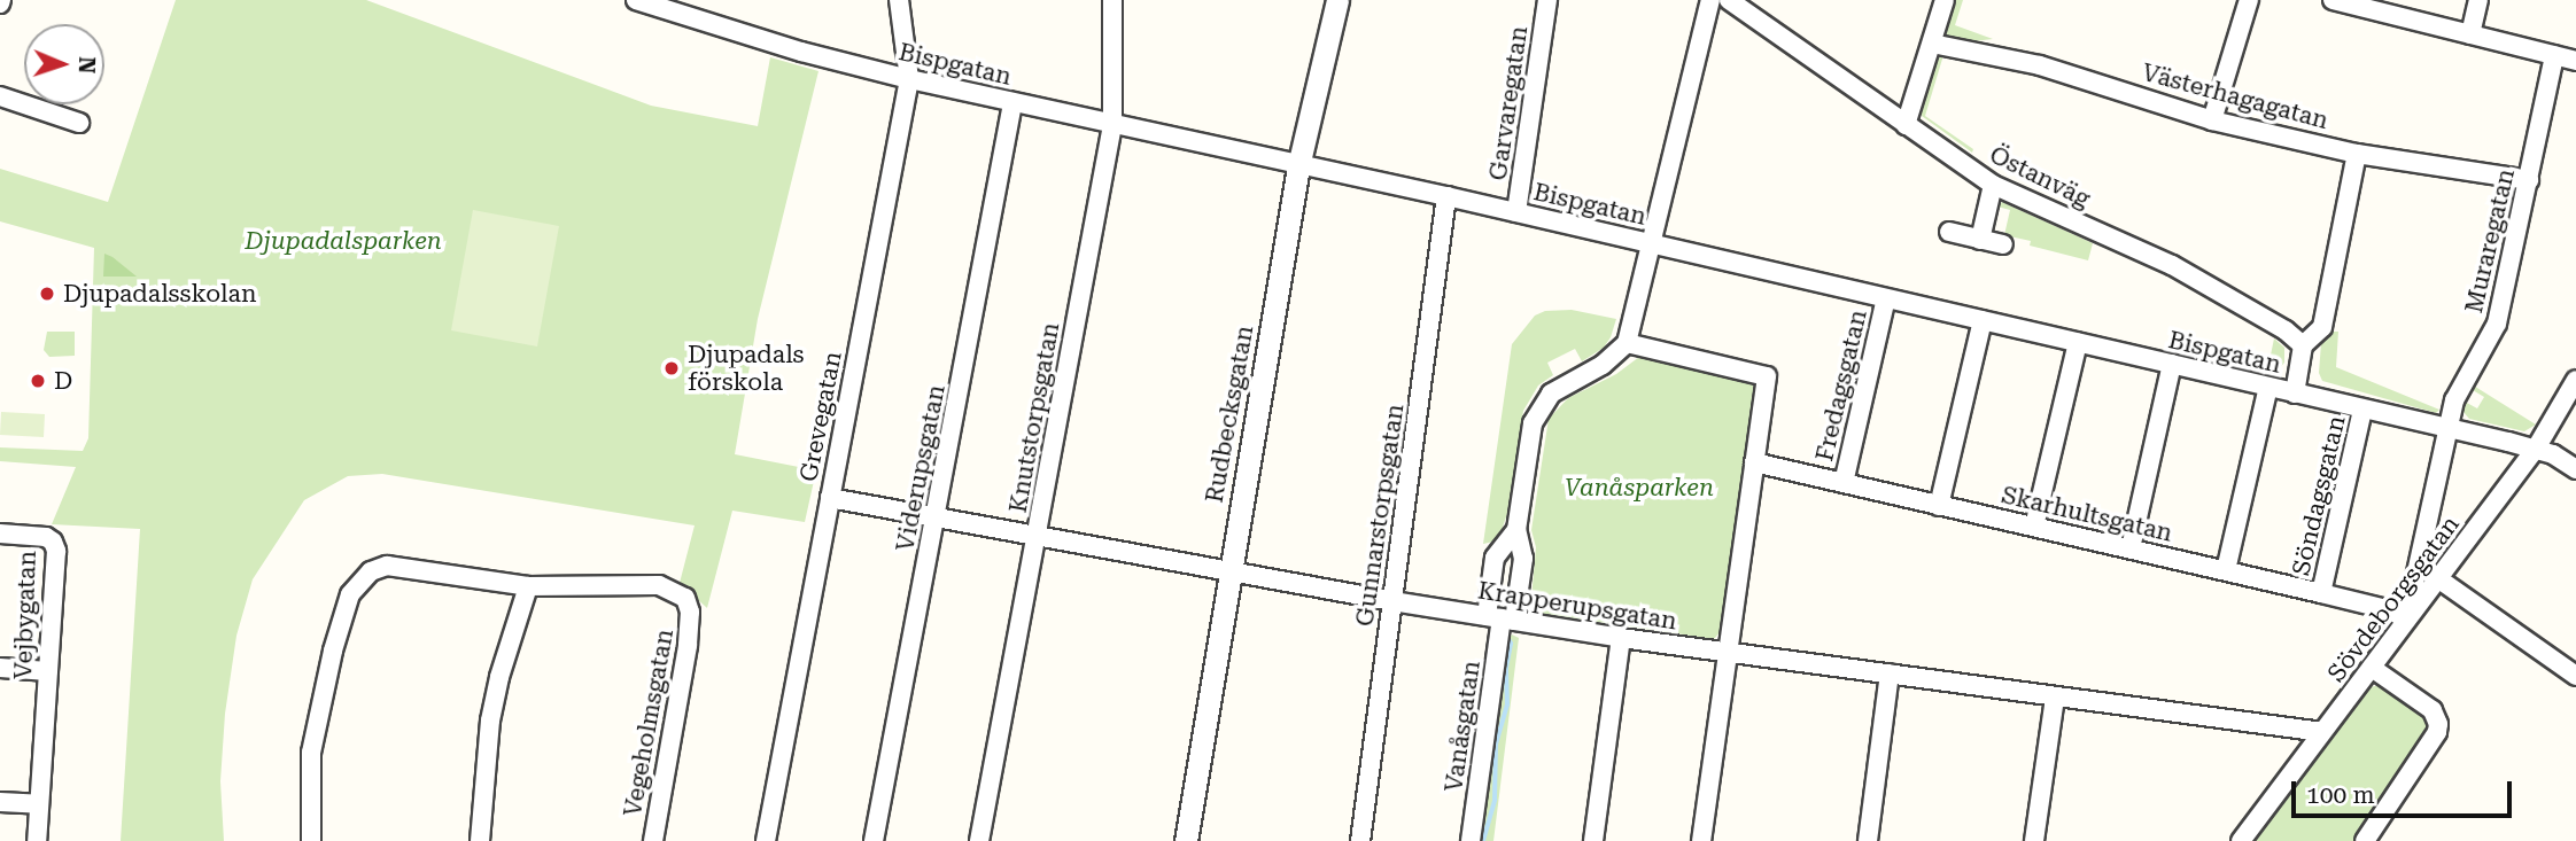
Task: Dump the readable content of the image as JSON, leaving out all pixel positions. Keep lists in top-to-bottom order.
{
  "streets": {
    "street": [
      "Bispgatan",
      "Västerhagagatan",
      "Garvaregatan",
      "Östanväg",
      "Muraregatan",
      "Fredagsgatan",
      "Rudbecksgatan",
      "Grevegatan",
      "Knutstorpsgatan",
      "Viderupsgatan",
      "Söndagsgatan",
      "Skarhultsgatan",
      "Gunnarstorpsgatan",
      "Sövdeborgsgatan",
      "Krapperupsgatan",
      "Vejbygatan",
      "Vegeholmsgatan",
      "Vanåsgatan"
    ]
  },
  "crossings": [
    ["Bispgatan", "Garvaregatan"],
    ["Bispgatan", "Muraregatan"],
    ["Bispgatan", "Fredagsgatan"],
    ["Bispgatan", "Rudbecksgatan"],
    ["Bispgatan", "Grevegatan"],
    ["Bispgatan", "Knutstorpsgatan"],
    ["Bispgatan", "Viderupsgatan"],
    ["Bispgatan", "Söndagsgatan"],
    ["Bispgatan", "Gunnarstorpsgatan"],
    ["Bispgatan", "Sövdeborgsgatan"],
    ["Västerhagagatan", "Muraregatan"],
    ["Muraregatan", "Skarhultsgatan"],
    ["Muraregatan", "Sövdeborgsgatan"],
    ["Fredagsgatan", "Skarhultsgatan"],
    ["Rudbecksgatan", "Krapperupsgatan"],
    ["Grevegatan", "Krapperupsgatan"],
    ["Knutstorpsgatan", "Krapperupsgatan"],
    ["Viderupsgatan", "Krapperupsgatan"],
    ["Söndagsgatan", "Skarhultsgatan"],
    ["Skarhultsgatan", "Sövdeborgsgatan"],
    ["Gunnarstorpsgatan", "Krapperupsgatan"],
    ["Sövdeborgsgatan", "Krapperupsgatan"],
    ["Krapperupsgatan", "Vanåsgatan"]
  ],
  "parks": ["Djupadalsparken", "Vanåsparken"],
  "places": ["Djupadalsskolan", "Djupadals förskola", "D"],
  "scale_bar": "100 m",
  "north": "right"
}
